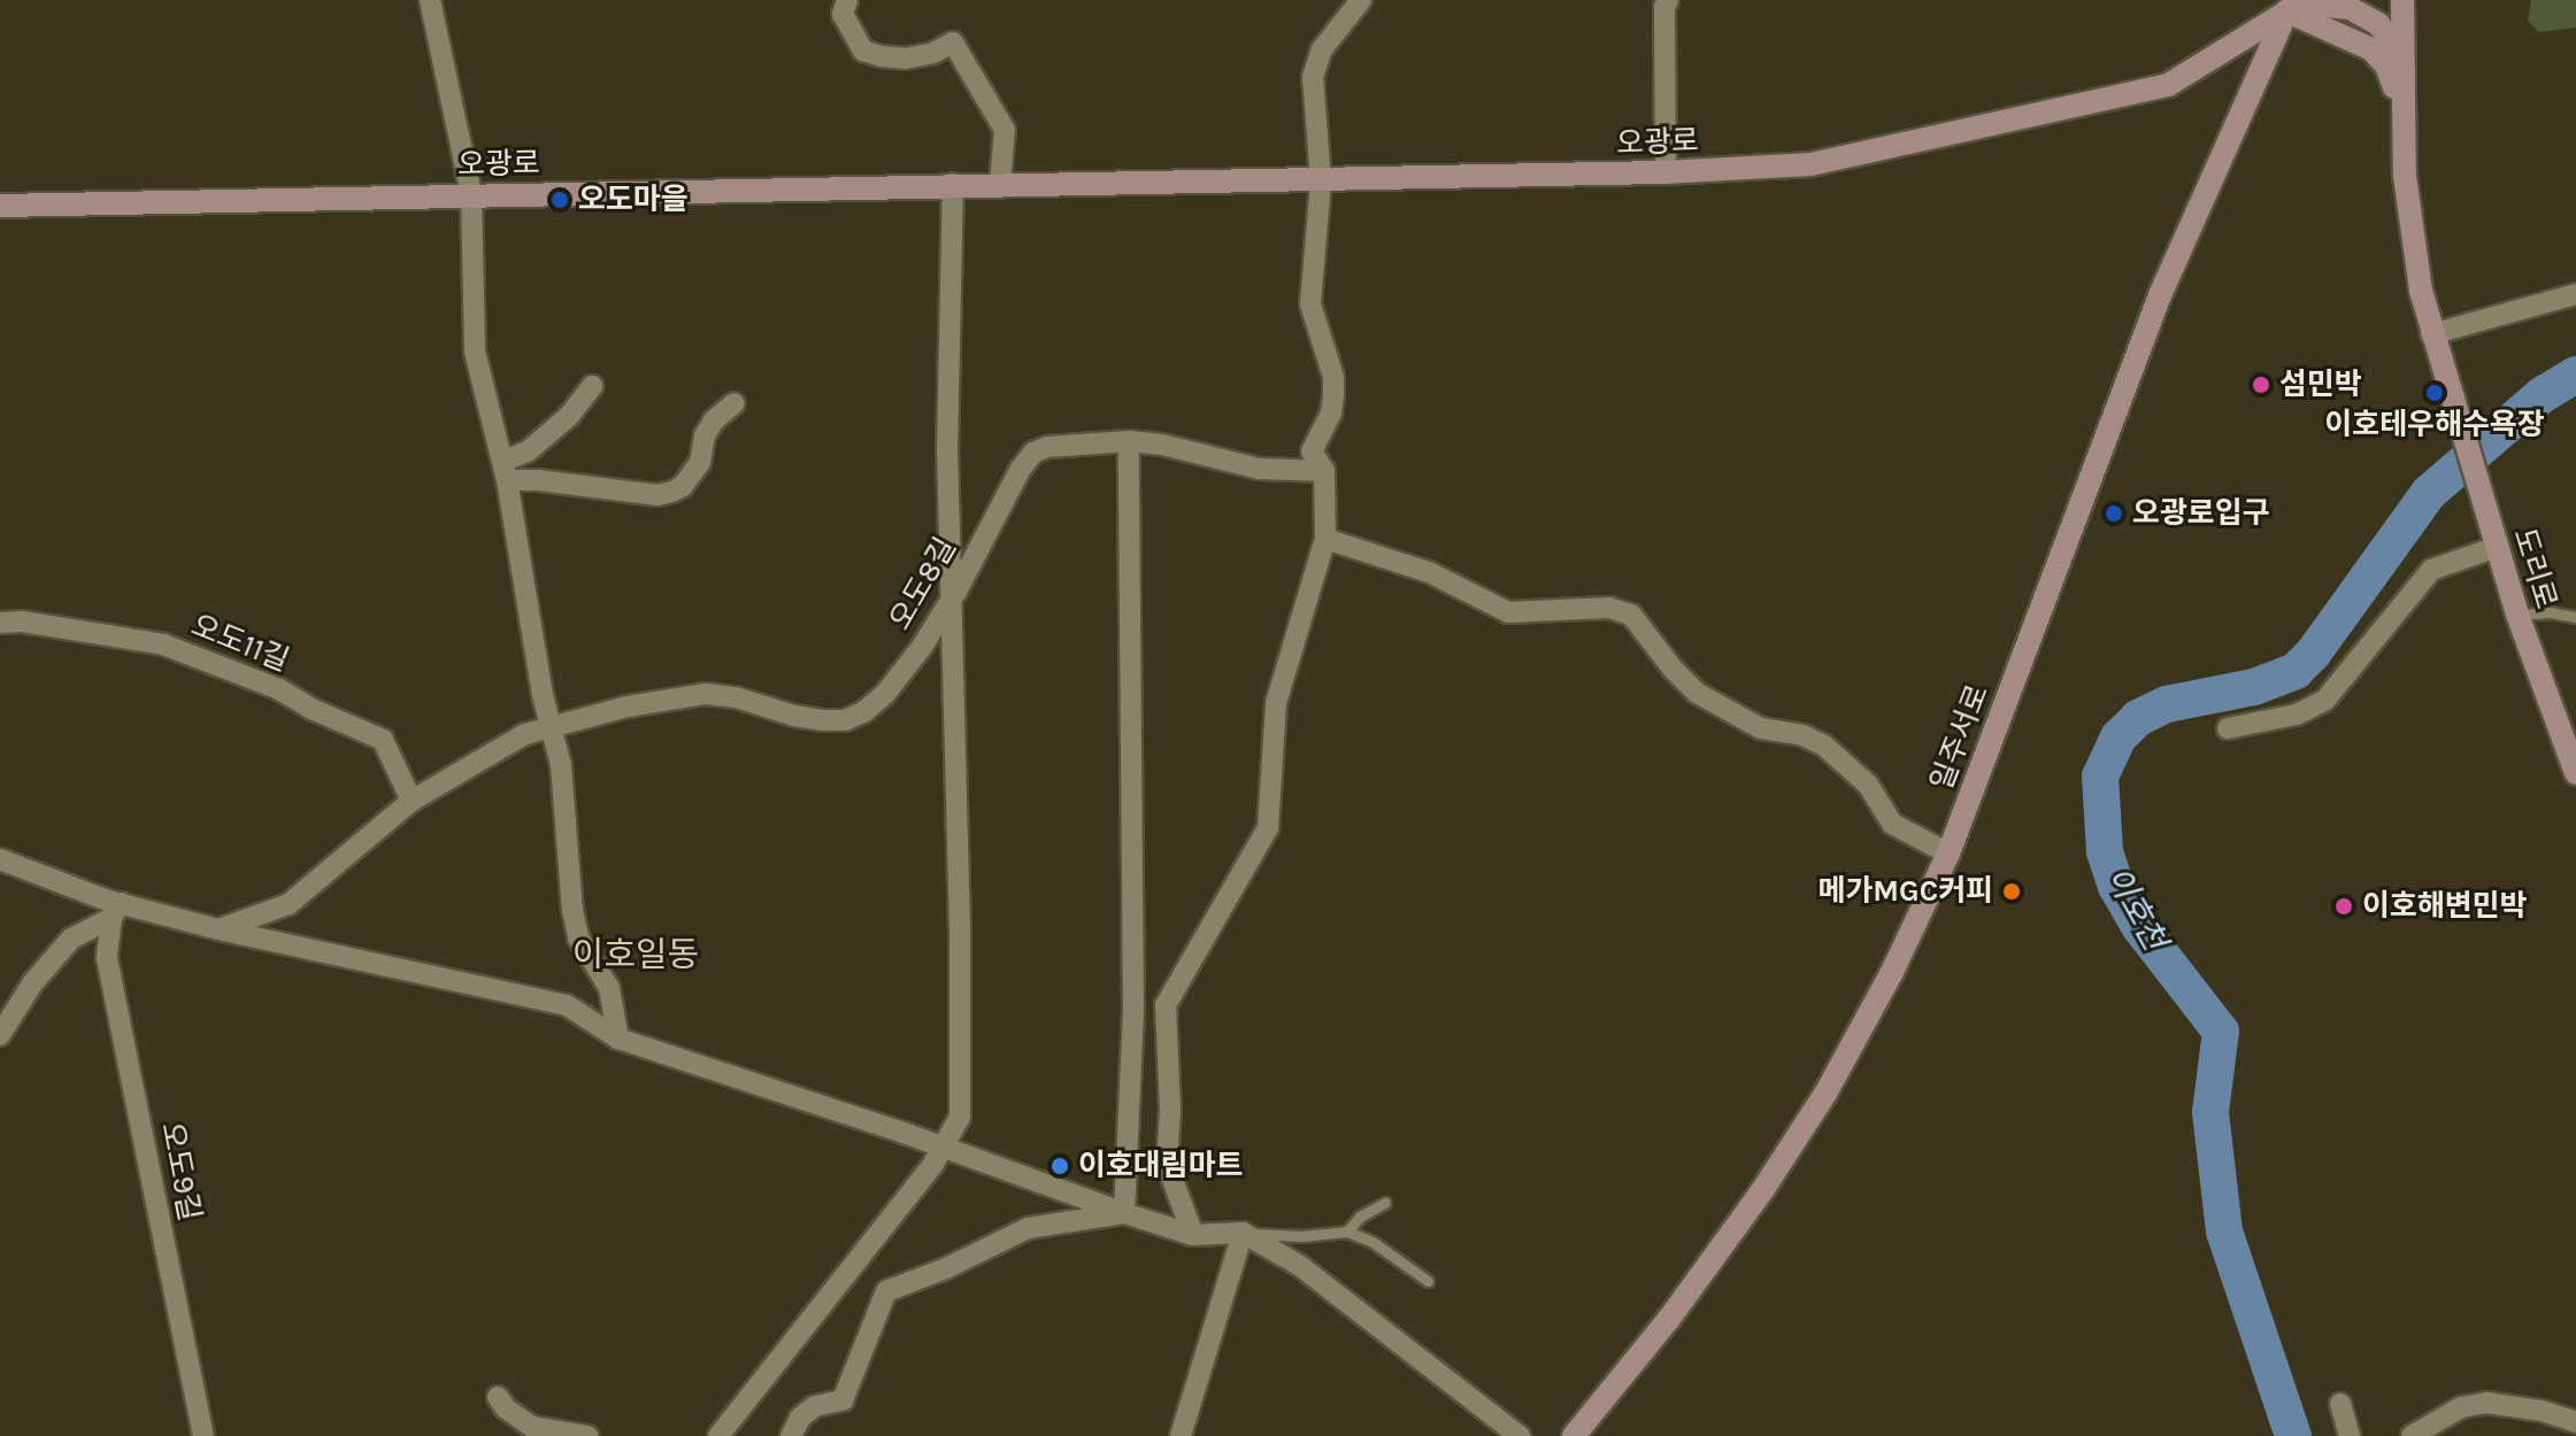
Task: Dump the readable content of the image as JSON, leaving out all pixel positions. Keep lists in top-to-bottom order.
{
  "streets": {
    "main road": ["오광로", "도리로", "일주서로"],
    "street": ["오도8길", "오도11길", "오도9길"]
  },
  "crossings": [
    ["오광로", "일주서로"]
  ],
  "districts": ["이호일동"],
  "water": ["이호천"],
  "places": [
    "오도마을",
    "섬민박",
    "이호테우해수욕장",
    "오광로입구",
    "메가MGC커피",
    "이호해변민박",
    "이호대림마트"
  ]
}
